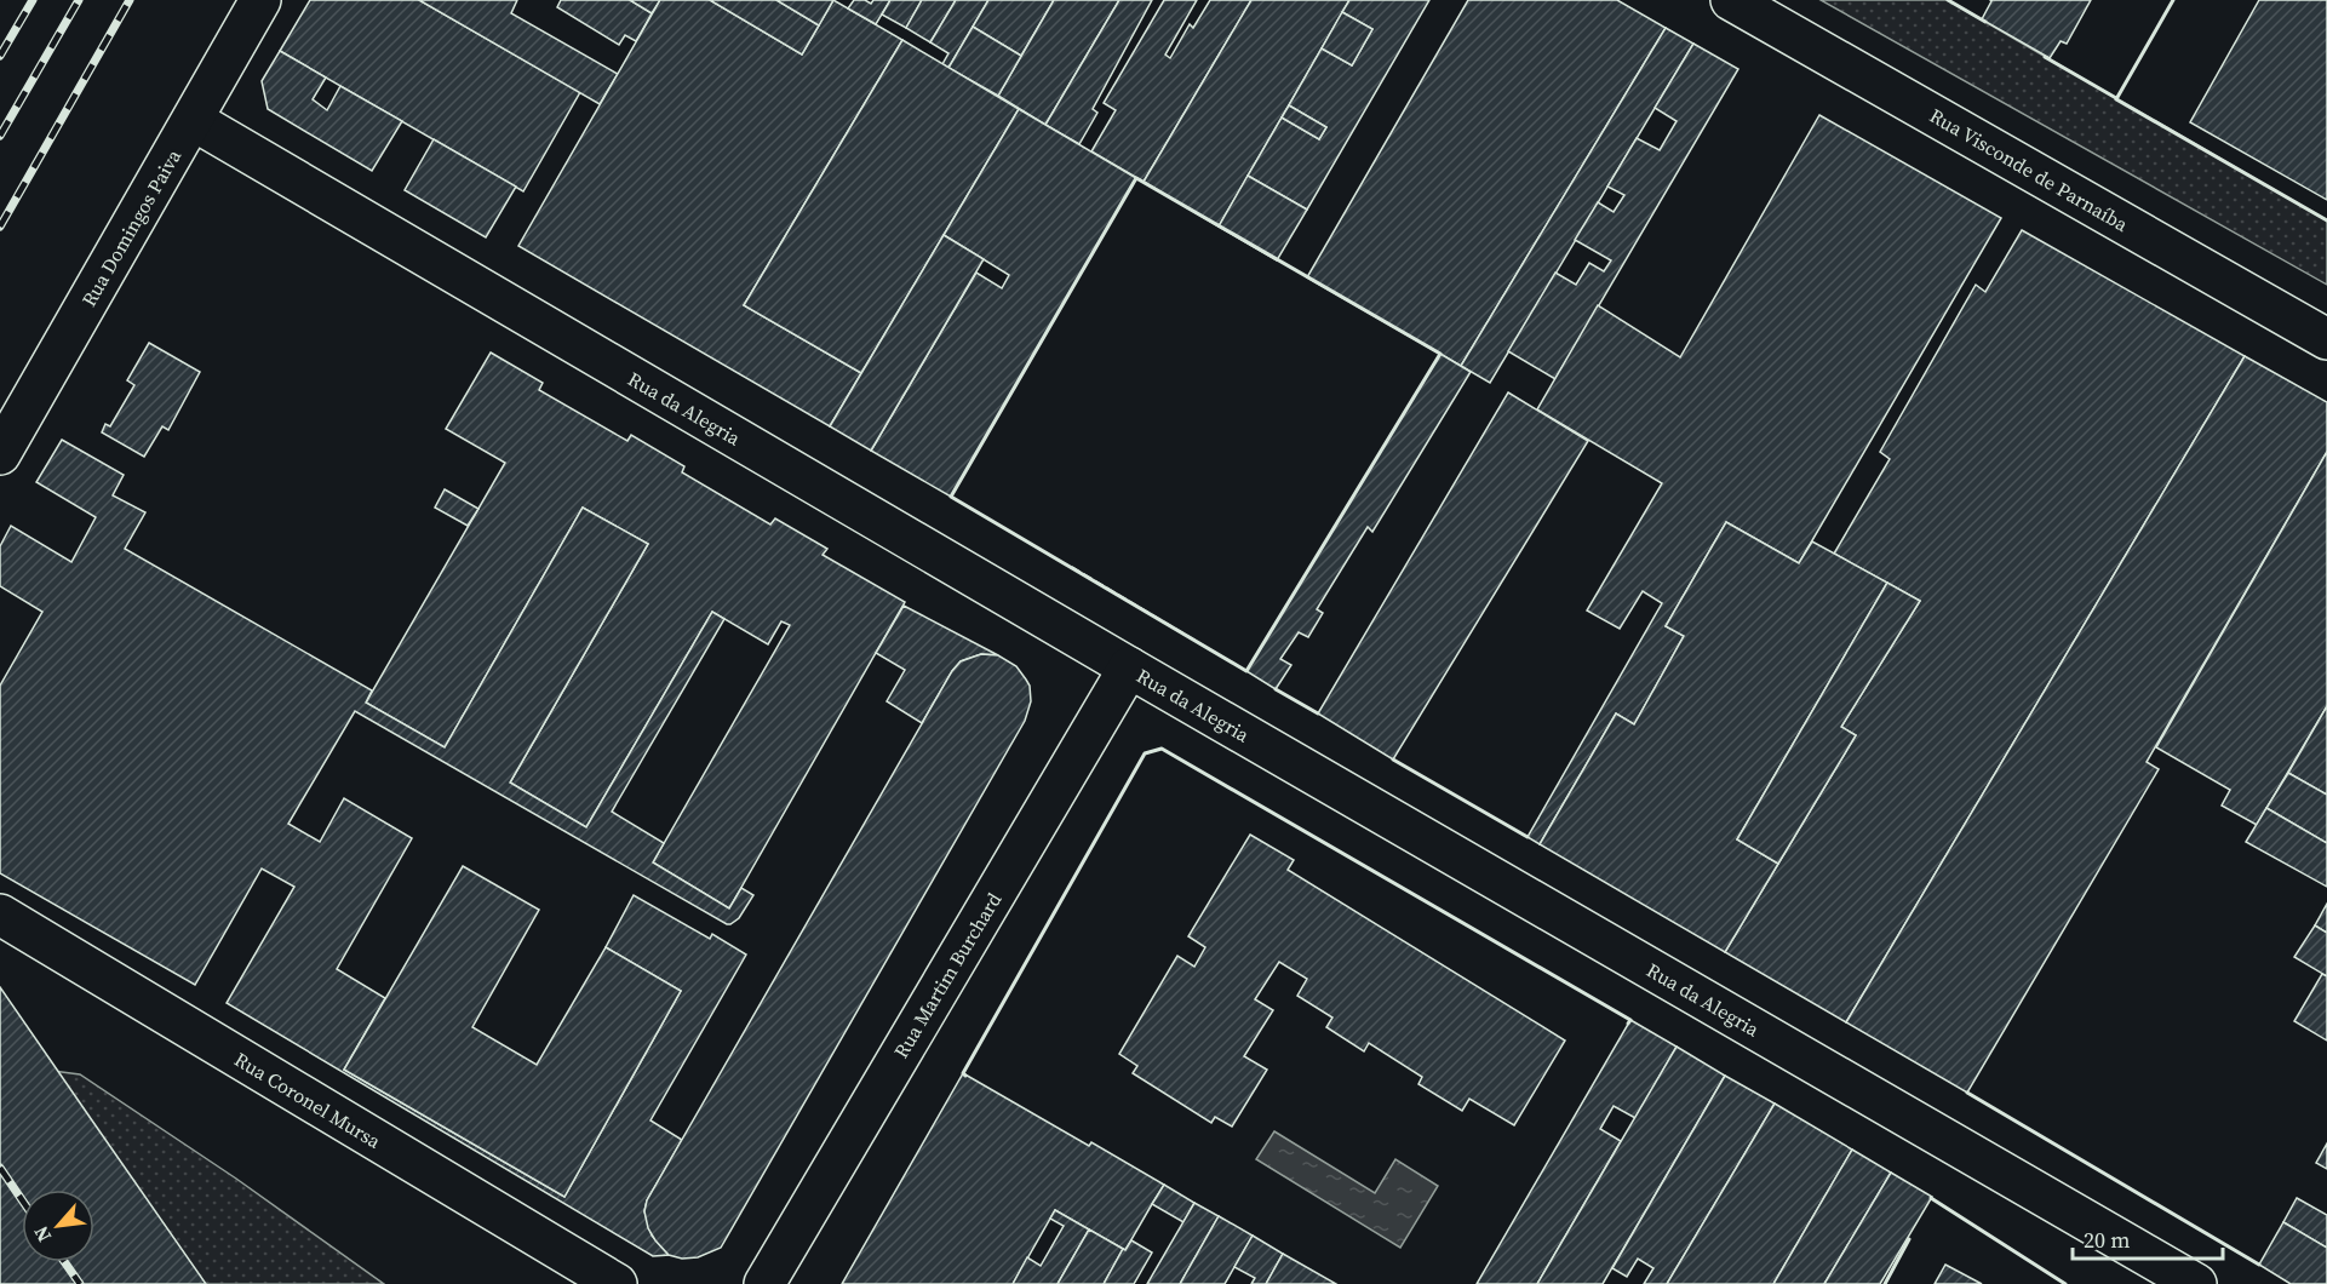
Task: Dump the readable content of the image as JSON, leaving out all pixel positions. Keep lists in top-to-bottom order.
{
  "streets": {
    "street": [
      "Rua Visconde de Parnaíba",
      "Rua Domingos Paiva",
      "Rua da Alegria",
      "Rua Martim Burchard",
      "Rua Coronel Mursa"
    ]
  },
  "crossings": [
    ["Rua Domingos Paiva", "Rua da Alegria"],
    ["Rua da Alegria", "Rua Martim Burchard"]
  ],
  "scale_bar": "20 m",
  "north": "bottom left"
}
